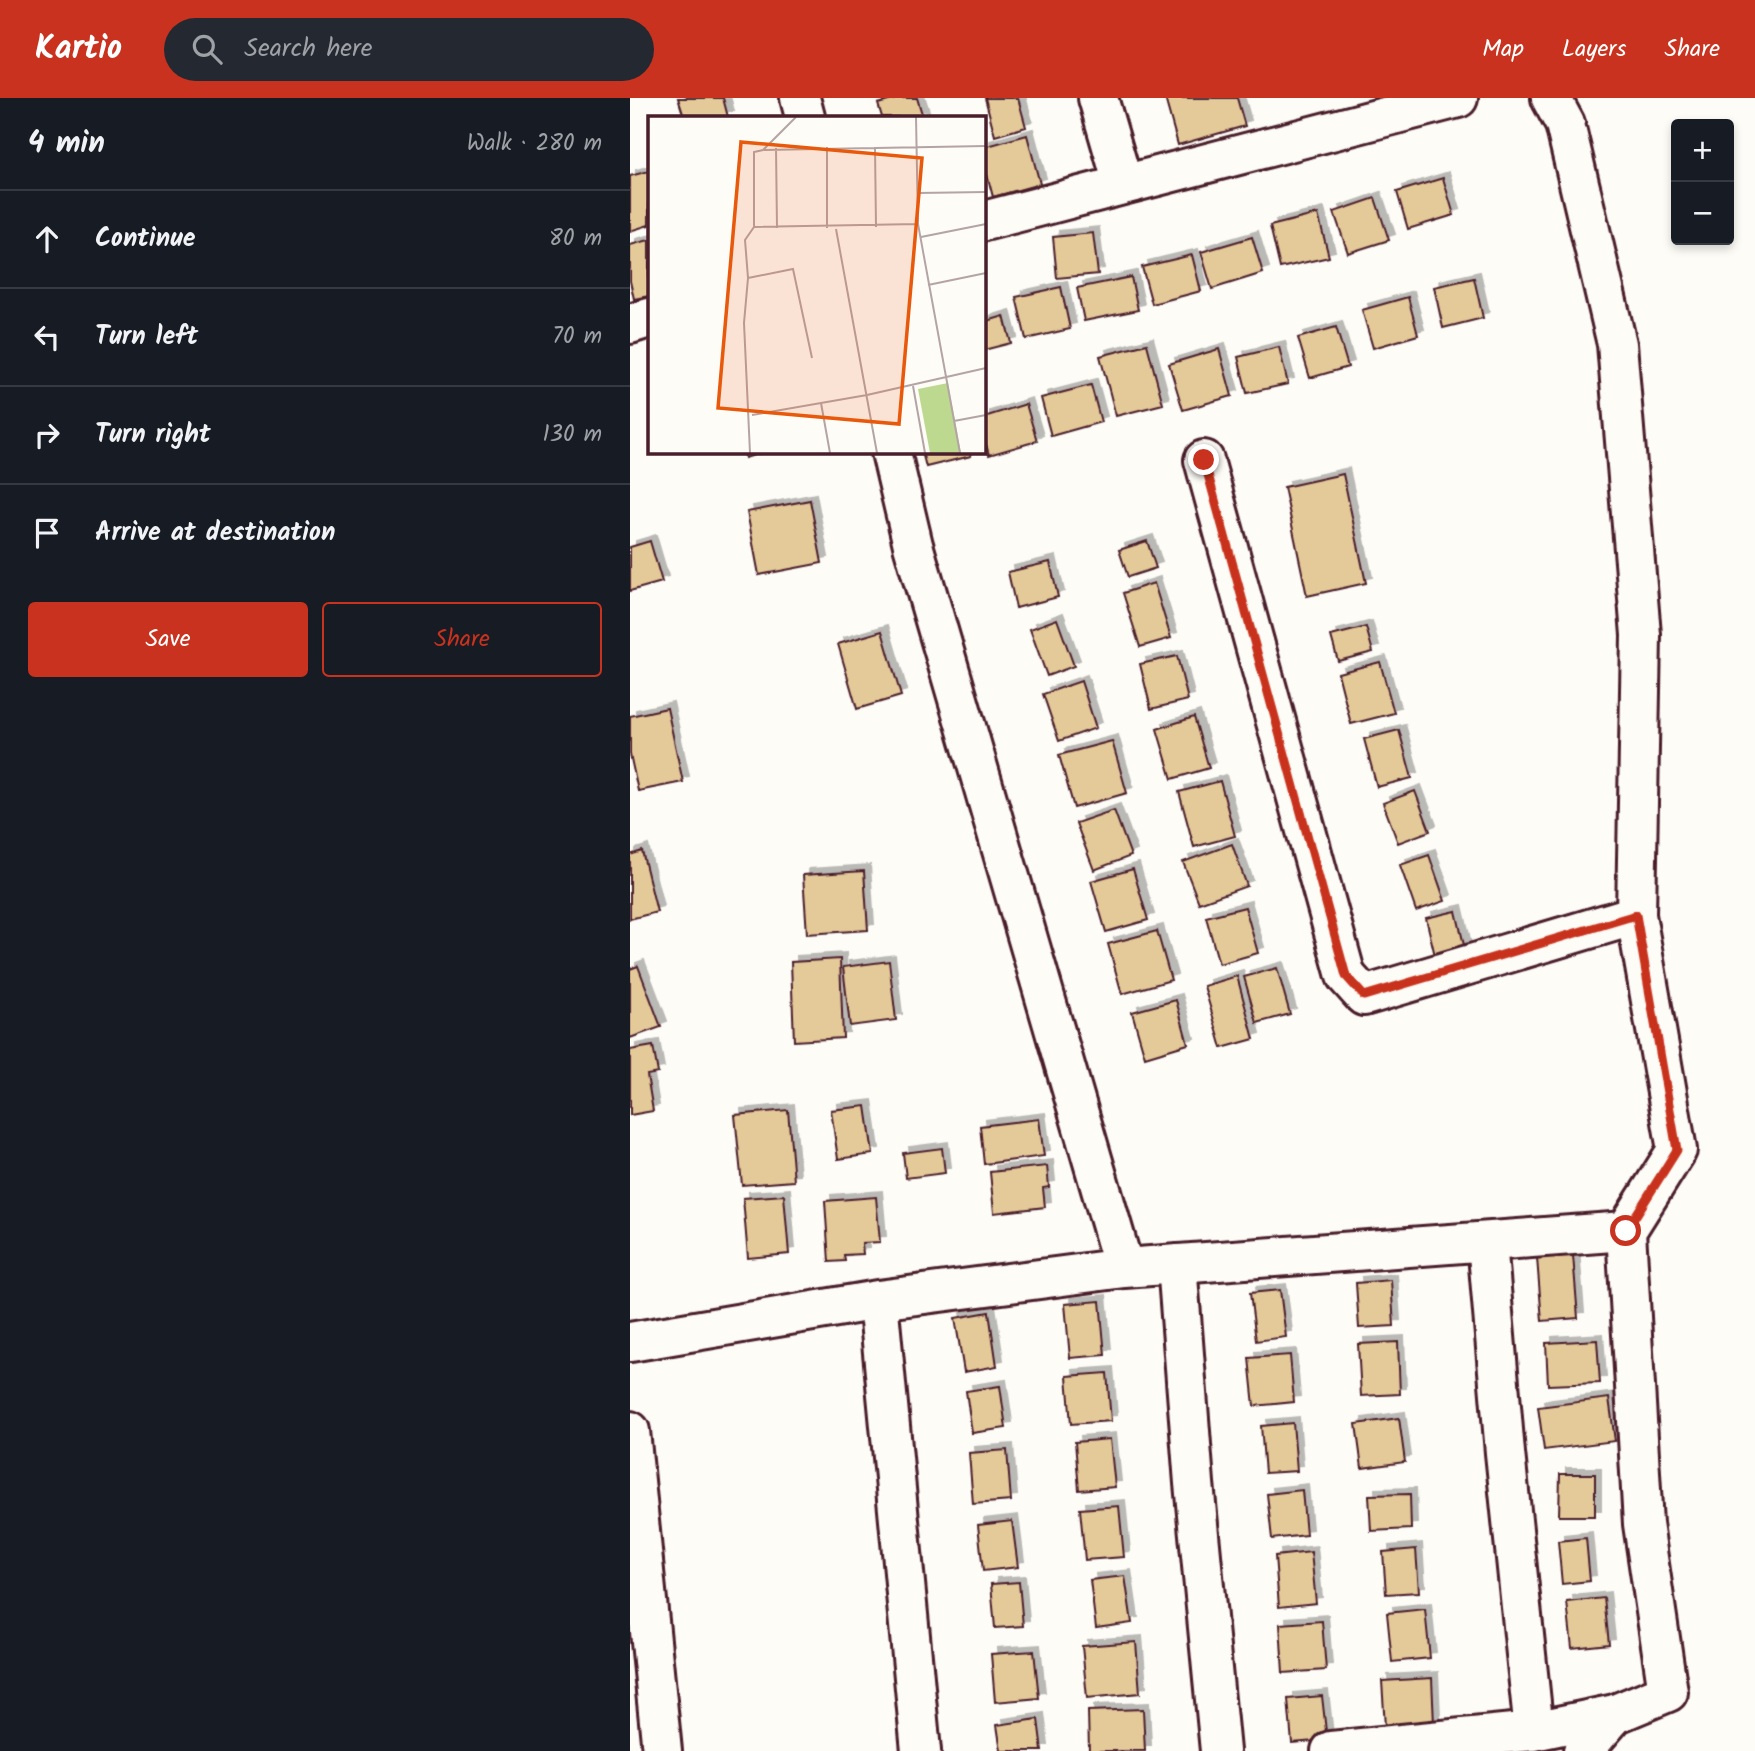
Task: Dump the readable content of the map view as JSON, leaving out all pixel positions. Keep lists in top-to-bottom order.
{
  "page": {
    "header": "Kartio",
    "search": "Search here",
    "nav": ["Map", "Layers", "Share"],
    "heading": ["4 min", "Walk · 280 m"],
    "map_buttons": ["+", "−"],
    "list": [
      ["Continue", "80 m"],
      ["Turn left", "70 m"],
      ["Turn right", "130 m"],
      "Arrive at destination"
    ],
    "buttons": ["Save", "Share"]
  }
}
